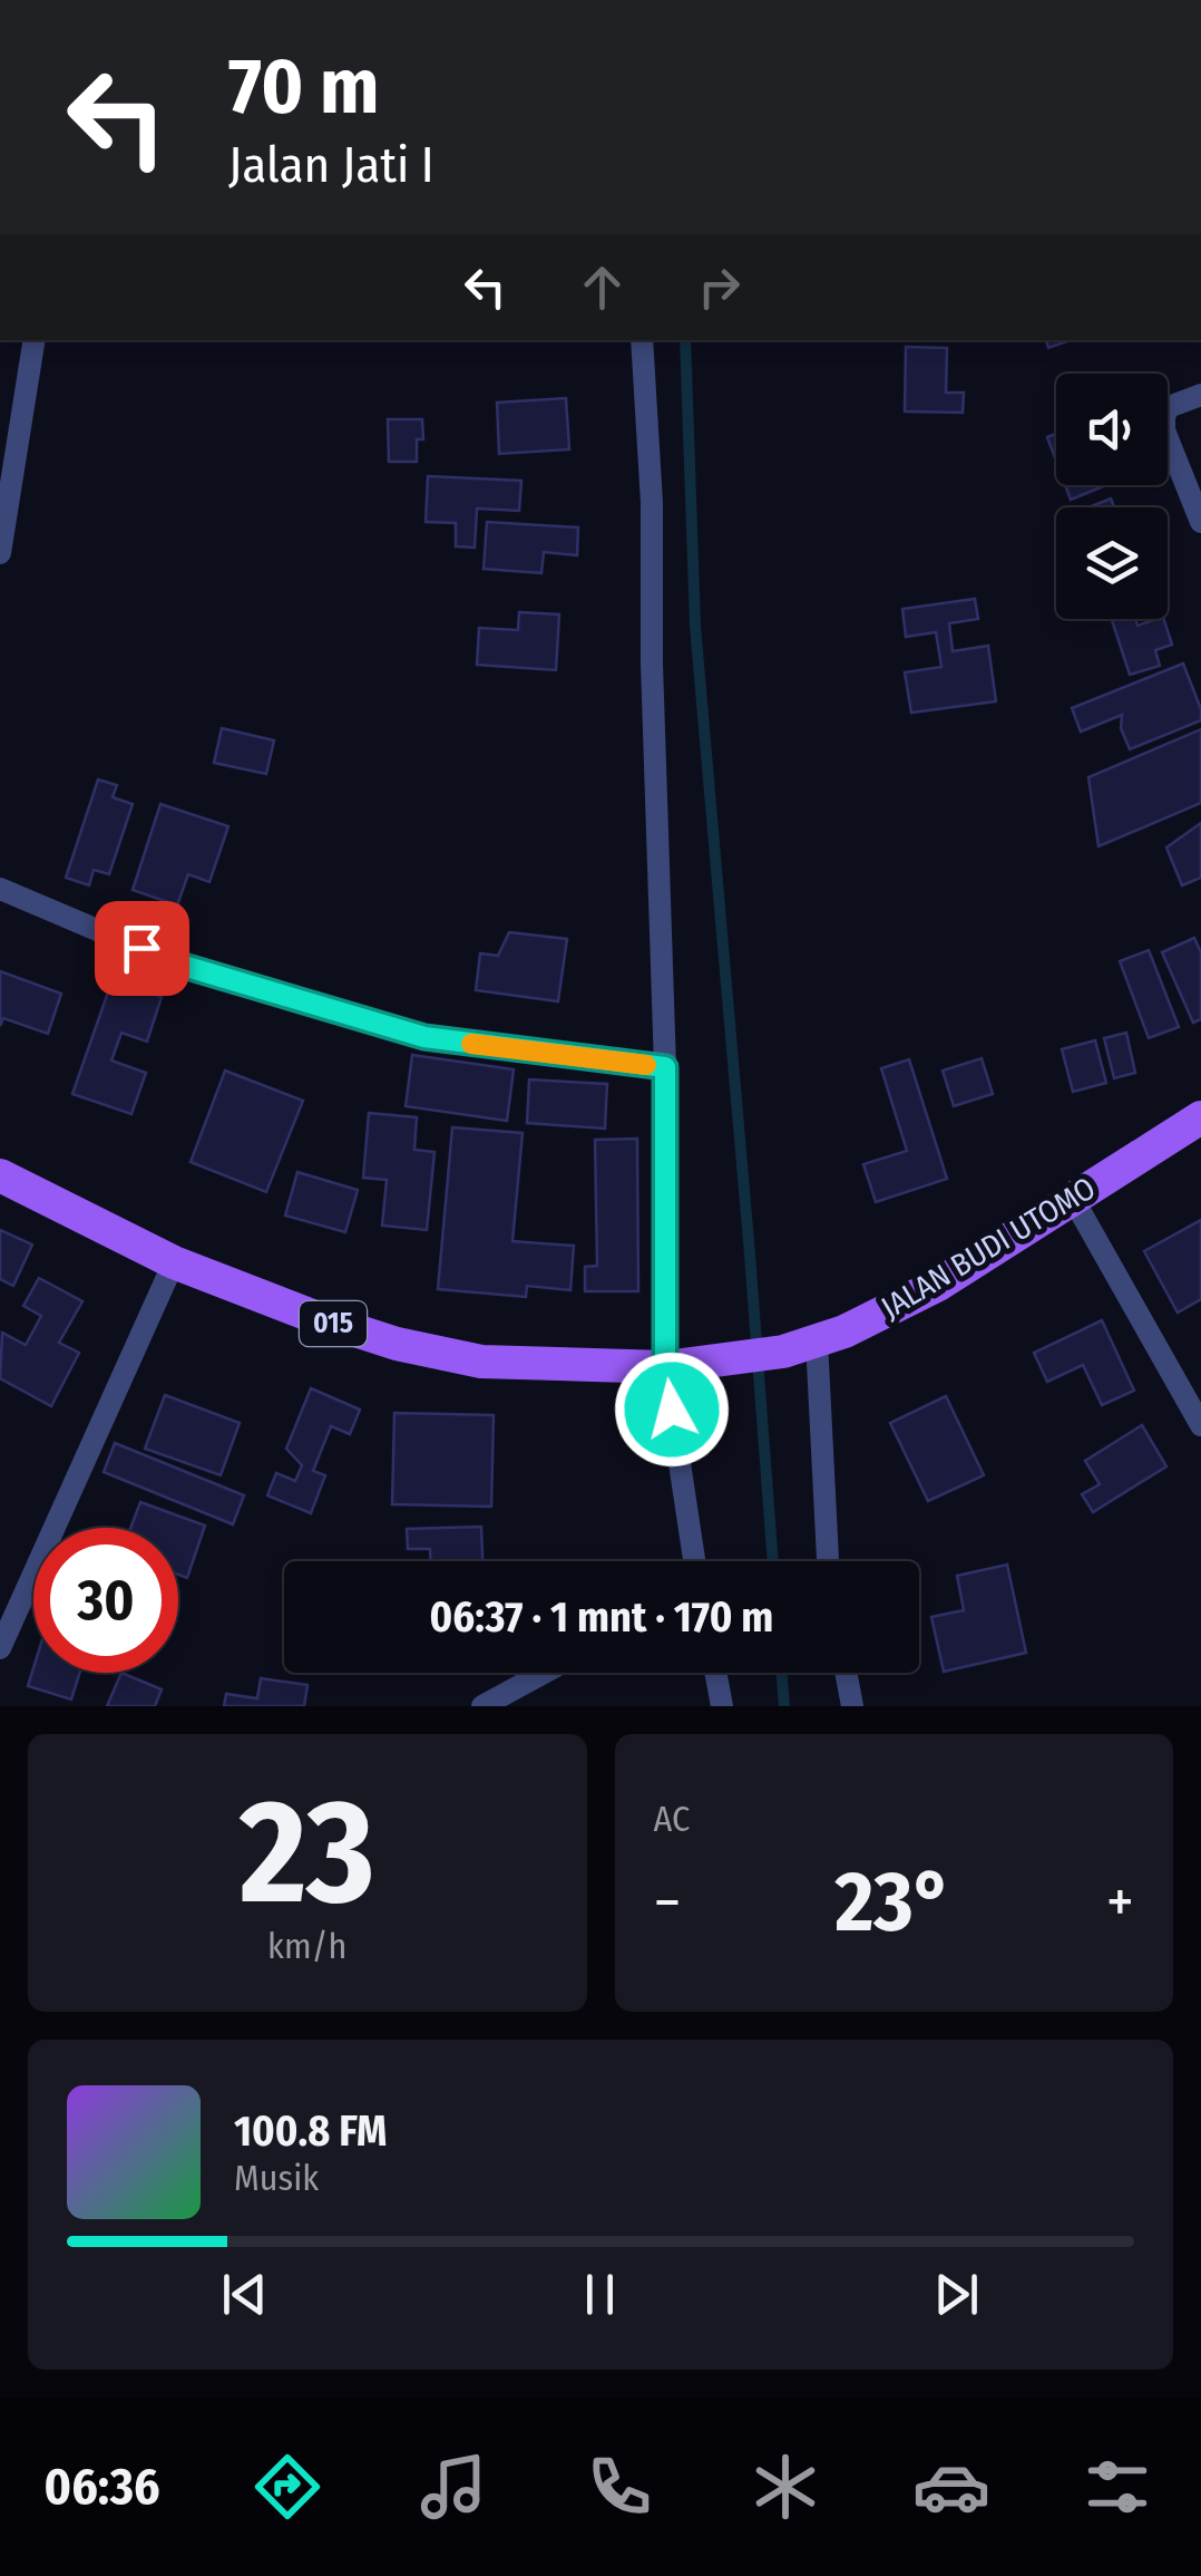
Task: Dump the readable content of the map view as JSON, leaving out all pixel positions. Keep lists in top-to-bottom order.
{
  "streets": {
    "main road": ["JALAN BUDI UTOMO", "015"]
  },
  "page": {
    "turn": ["70 m", "Jalan Jati I"],
    "limit": "30",
    "trip": "06:37 · 1 mnt · 170 m",
    "tile": [
      ["23", "km/h"],
      "AC"
    ],
    "heat": ["−", "23°", "+"],
    "song": ["100.8 FM", "Musik"],
    "tabs": "06:36"
  }
}
